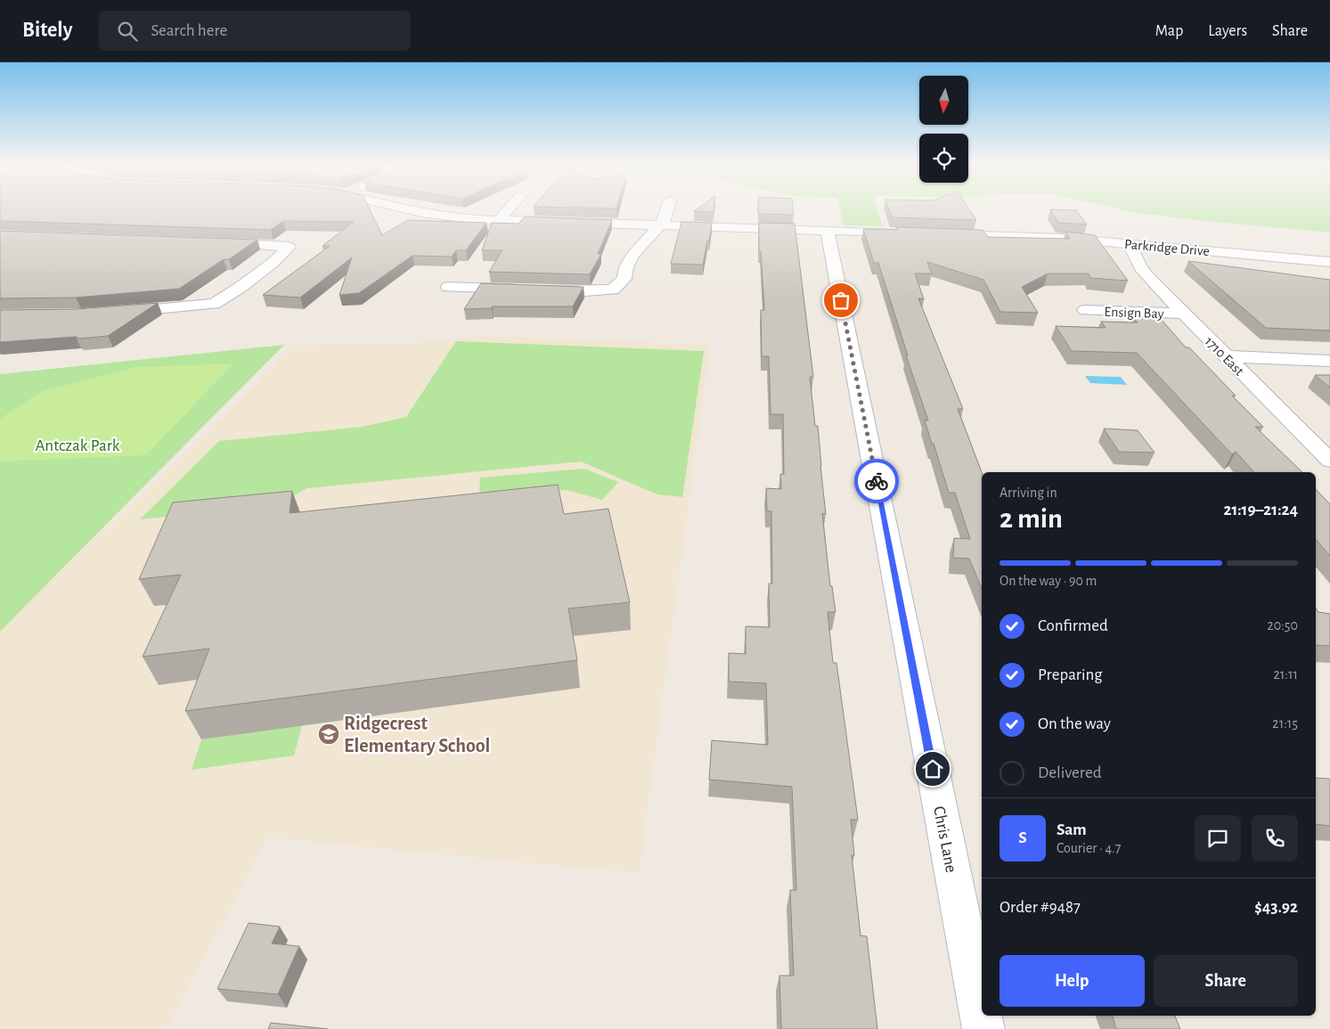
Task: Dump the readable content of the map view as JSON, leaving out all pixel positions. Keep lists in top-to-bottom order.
{
  "streets": {
    "street": [
      "Parkridge Drive",
      "Ensign Bay",
      "1710 East",
      "Chris Lane"
    ]
  },
  "crossings": [
    ["Parkridge Drive", "1710 East"],
    ["Ensign Bay", "1710 East"]
  ],
  "parks": ["Antczak Park"],
  "places": {
    "school or university": ["Ridgecrest Elementary School"]
  },
  "north": "bottom",
  "page": {
    "header": "Bitely",
    "search": "Search here",
    "nav": ["Map", "Layers", "Share"],
    "heading": ["2 min", "Arriving in", "21:19–21:24"],
    "panel": [
      "Sam",
      "Courier · 4.7",
      "Order #9487",
      "$43.92"
    ],
    "bar": "On the way · 90 m",
    "list": [
      ["Confirmed", "20:50"],
      ["Preparing", "21:11"],
      ["On the way", "21:15"],
      "Delivered"
    ],
    "round": "S",
    "buttons": ["Help", "Share"]
  }
}
